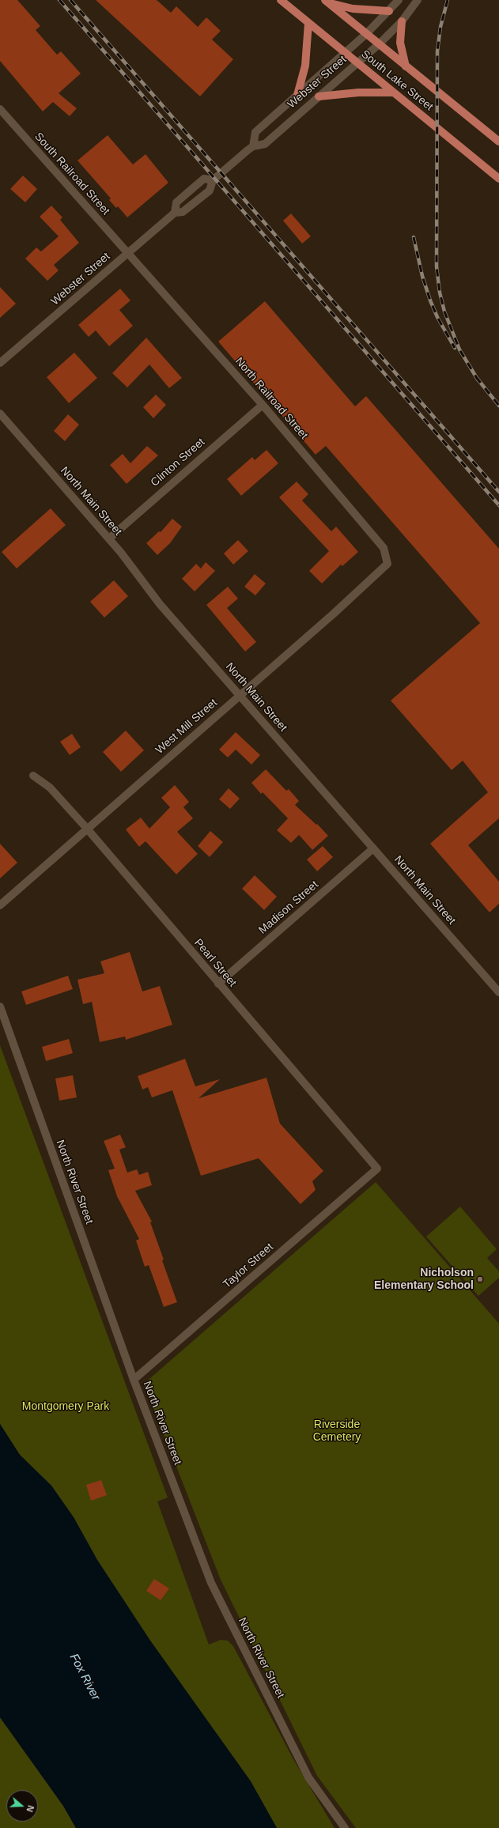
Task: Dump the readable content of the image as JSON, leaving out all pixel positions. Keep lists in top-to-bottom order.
{
  "streets": {
    "main road": ["South Lake Street"],
    "street": [
      "Webster Street",
      "South Railroad Street",
      "North Railroad Street",
      "Clinton Street",
      "North Main Street",
      "West Mill Street",
      "Madison Street",
      "Pearl Street",
      "North River Street",
      "Taylor Street"
    ]
  },
  "crossings": [
    ["South Lake Street", "Webster Street"],
    ["Webster Street", "South Railroad Street"],
    ["Webster Street", "North Railroad Street"],
    ["South Railroad Street", "North Railroad Street"],
    ["North Railroad Street", "Clinton Street"],
    ["North Railroad Street", "West Mill Street"],
    ["Clinton Street", "North Main Street"],
    ["North Main Street", "West Mill Street"],
    ["North Main Street", "Madison Street"],
    ["West Mill Street", "Pearl Street"],
    ["Madison Street", "Pearl Street"],
    ["Pearl Street", "Taylor Street"],
    ["North River Street", "Taylor Street"]
  ],
  "water": ["Fox River"],
  "parks": ["Montgomery Park", "Riverside Cemetery"],
  "places": ["Nicholson Elementary School"],
  "north": "right"
}
